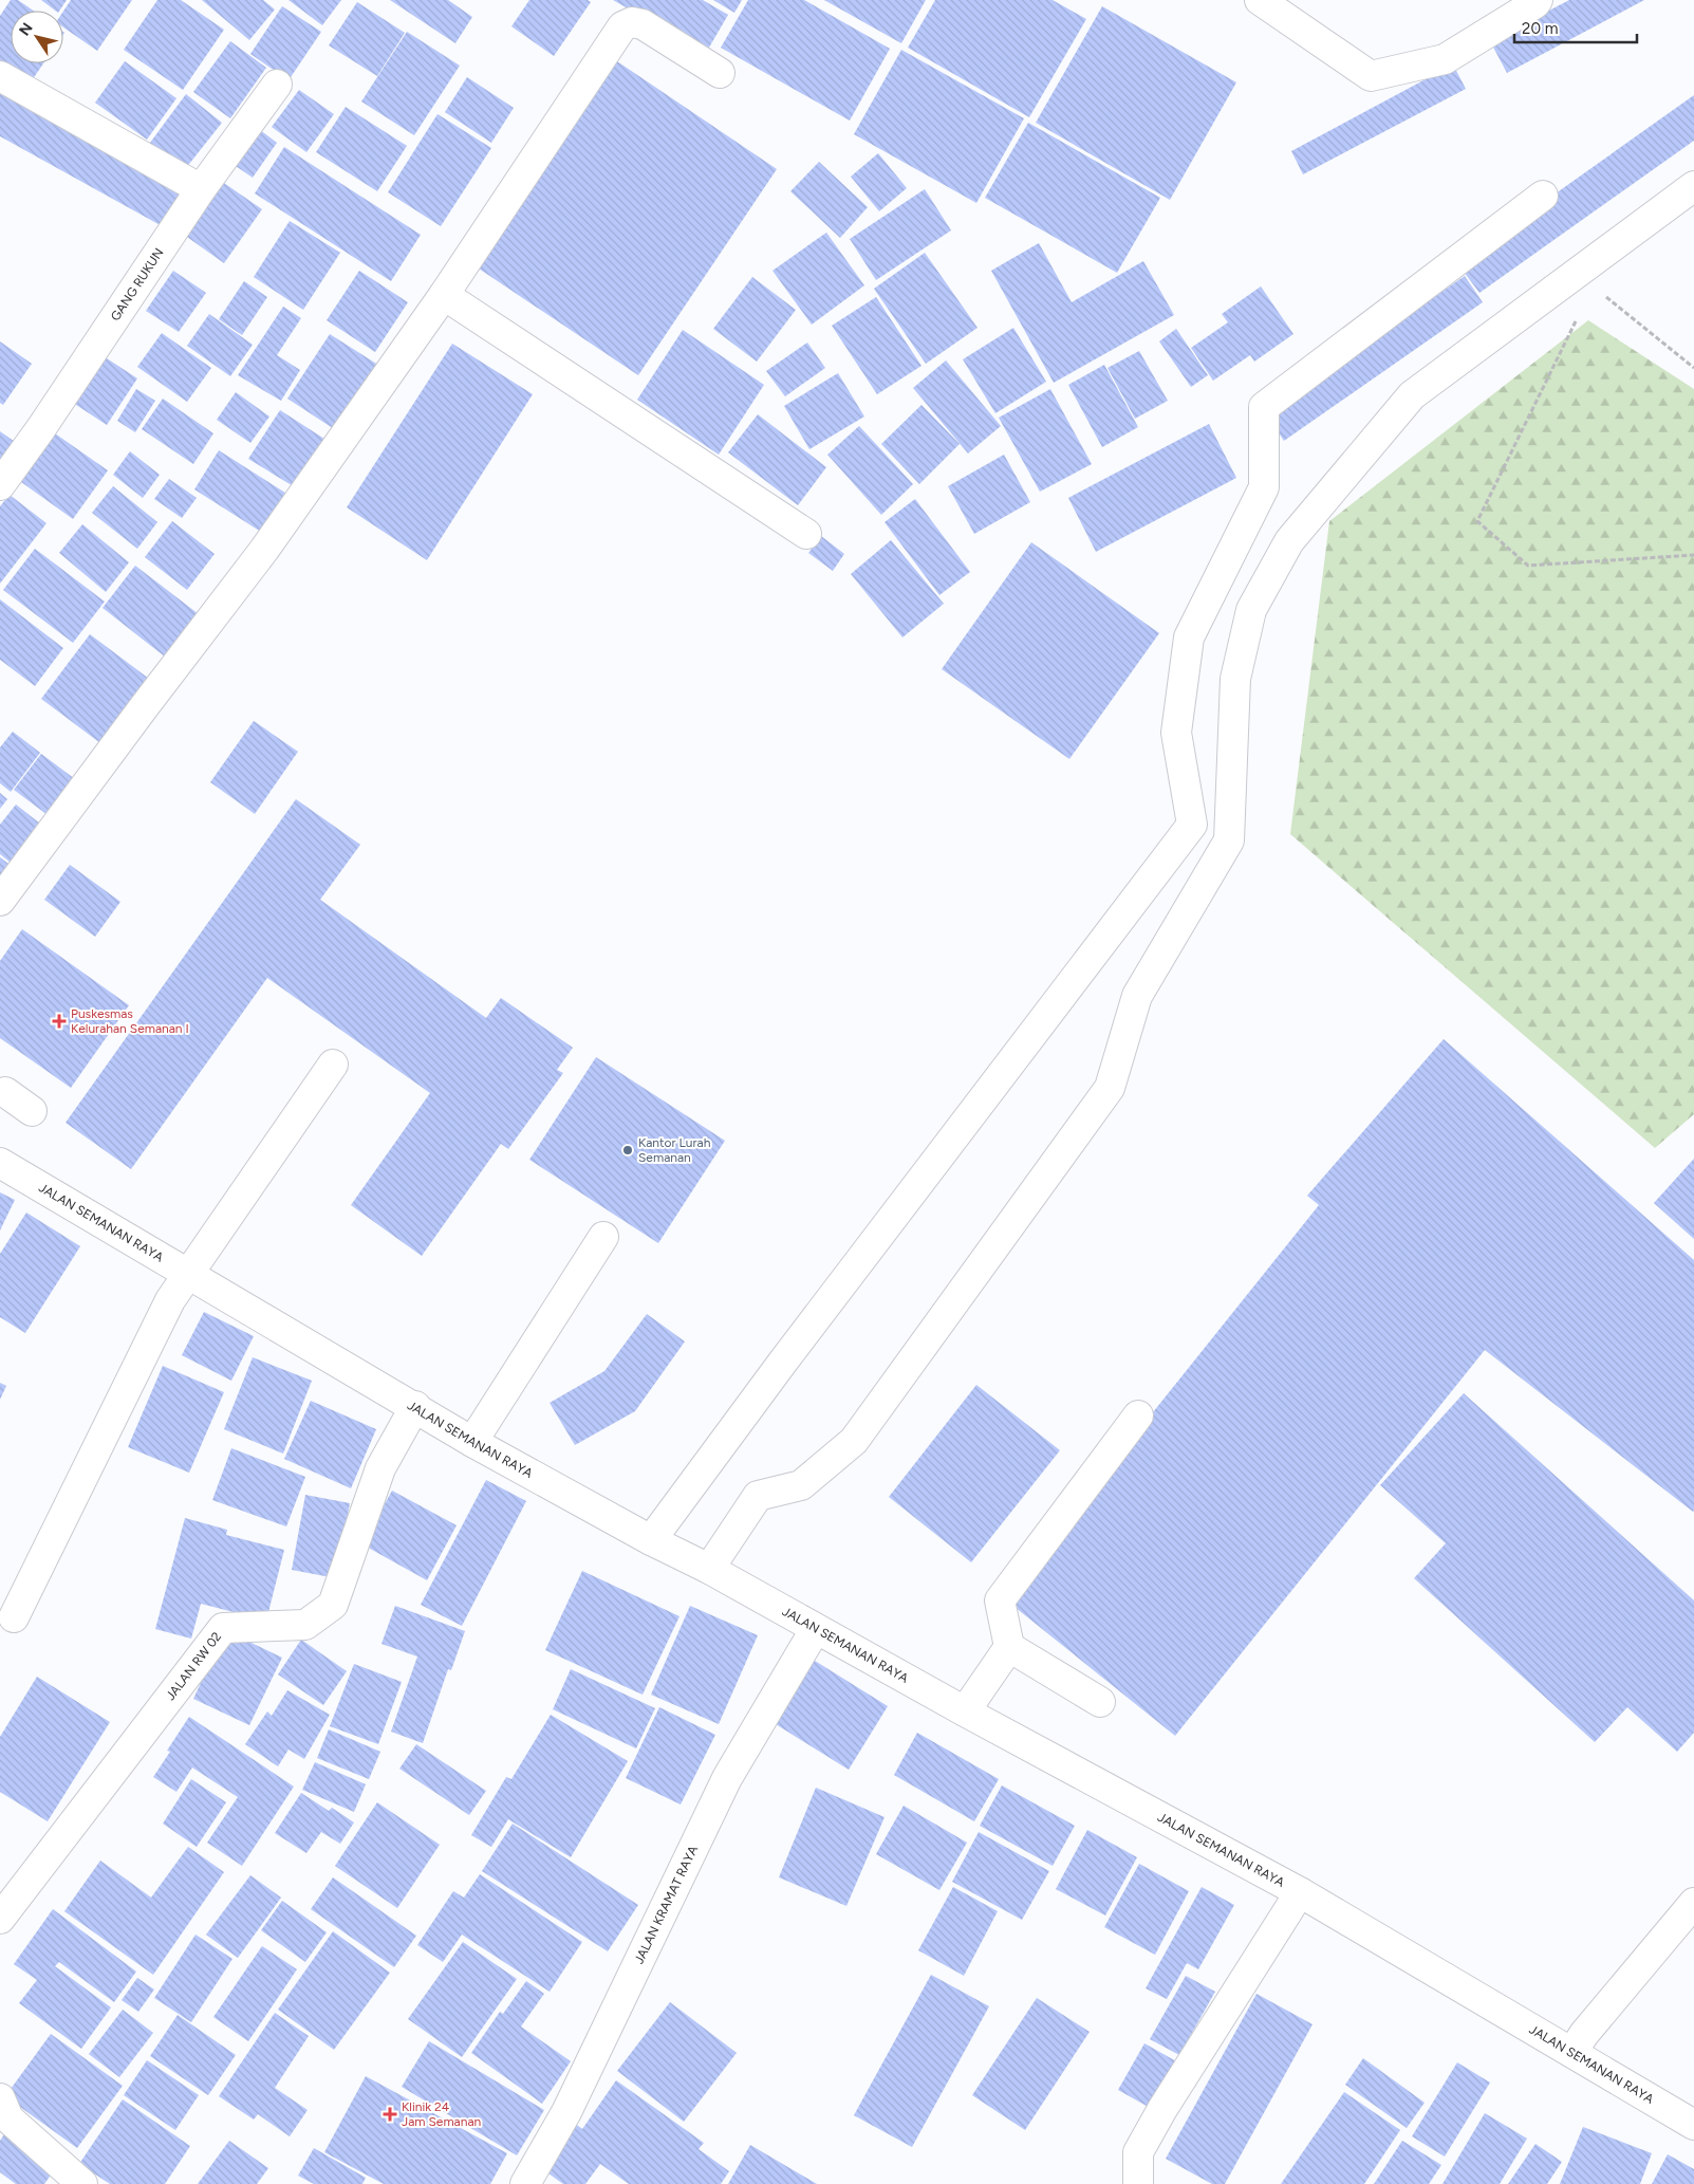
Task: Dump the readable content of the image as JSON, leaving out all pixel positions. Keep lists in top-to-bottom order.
{
  "streets": {
    "street": [
      "GANG RUKUN",
      "JALAN SEMANAN RAYA",
      "JALAN RW 02",
      "JALAN KRAMAT RAYA"
    ]
  },
  "crossings": [
    ["JALAN SEMANAN RAYA", "JALAN RW 02"],
    ["JALAN SEMANAN RAYA", "JALAN KRAMAT RAYA"]
  ],
  "places": {
    "health": ["Puskesmas Kelurahan Semanan I", "Klinik 24 Jam Semanan"],
    "other": ["Kantor Lurah Semanan"]
  },
  "scale_bar": "20 m",
  "north": "top left"
}
